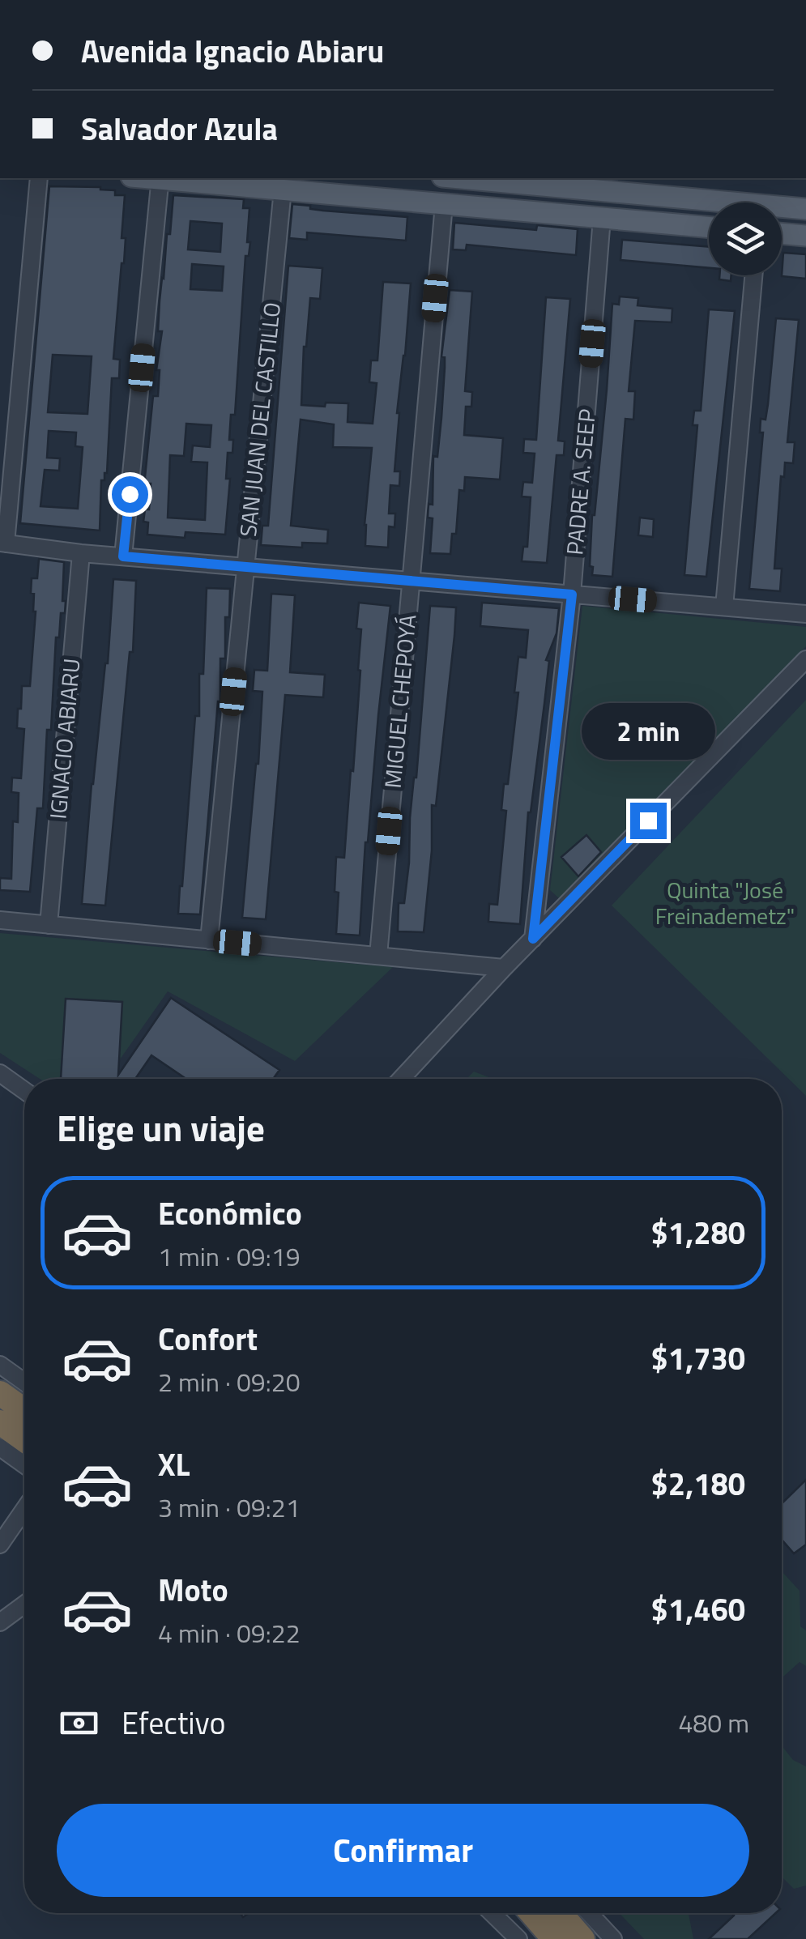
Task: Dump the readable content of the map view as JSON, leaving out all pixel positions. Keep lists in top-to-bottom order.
{
  "streets": {
    "street": [
      "SAN JUAN DEL CASTILLO",
      "PADRE A. SEEP",
      "MIGUEL CHEPOYÁ",
      "IGNACIO ABIARU"
    ]
  },
  "parks": ["Quinta \"José Freinademetz\""],
  "page": {
    "banner": ["Avenida Ignacio Abiaru", "Salvador Azula"],
    "bubble": "2 min",
    "heading": "Elige un viaje",
    "list": [
      {
        "name": "Económico",
        "note": "1 min · 09:19",
        "value": "$1,280"
      },
      {
        "name": "Confort",
        "note": "2 min · 09:20",
        "value": "$1,730"
      },
      {
        "name": "XL",
        "note": "3 min · 09:21",
        "value": "$2,180"
      },
      {
        "name": "Moto",
        "note": "4 min · 09:22",
        "value": "$1,460"
      }
    ],
    "pay": ["Efectivo", "480 m"],
    "buttons": "Confirmar"
  }
}
